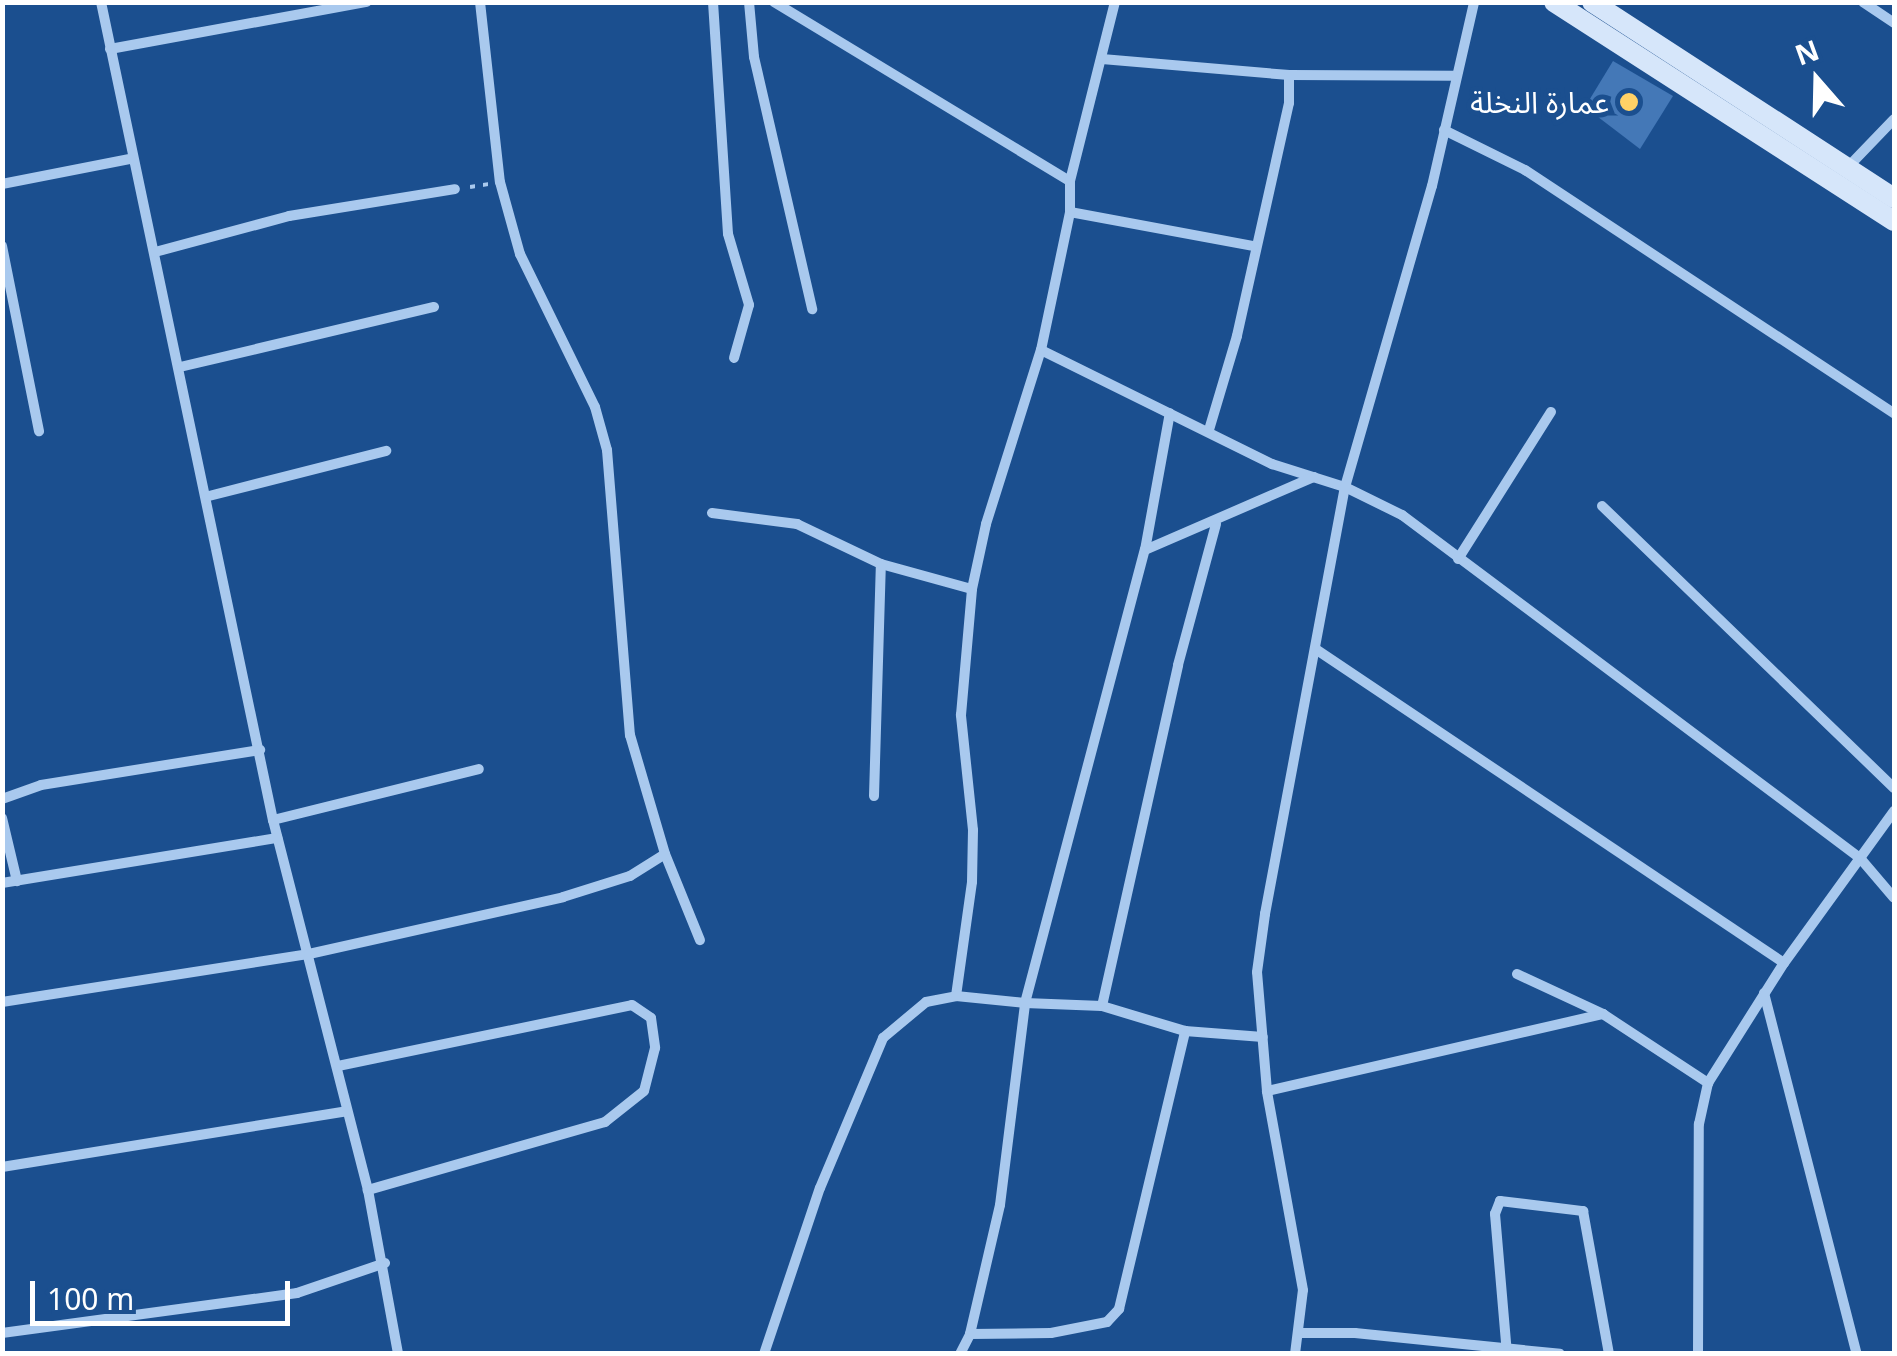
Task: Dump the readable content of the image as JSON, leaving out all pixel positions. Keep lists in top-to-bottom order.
{
  "places": ["عمارة النخلة"],
  "scale_bar": "100 m",
  "north": "top"
}
